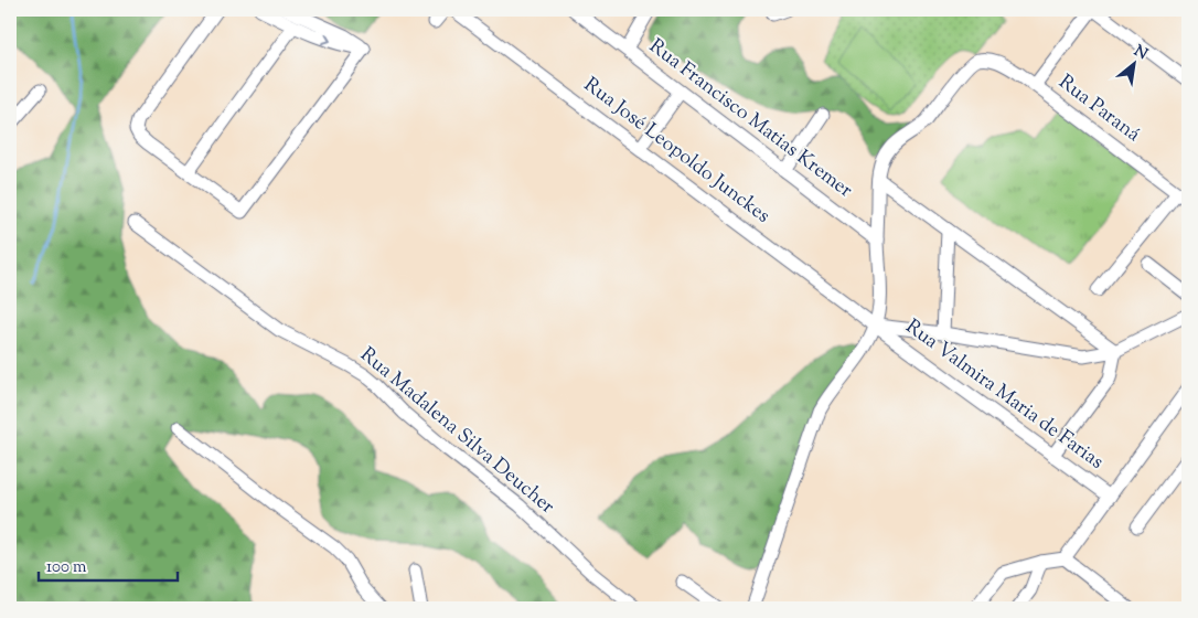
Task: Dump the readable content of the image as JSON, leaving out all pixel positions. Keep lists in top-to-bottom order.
{
  "streets": {
    "street": [
      "Rua Paraná",
      "Rua Francisco Matias Kremer",
      "Rua José Leopoldo Junckes",
      "Rua Valmira Maria de Farias",
      "Rua Madalena Silva Deucher"
    ]
  },
  "crossings": [
    ["Rua José Leopoldo Junckes", "Rua Valmira Maria de Farias"]
  ],
  "scale_bar": "100 m",
  "north": "top right"
}
